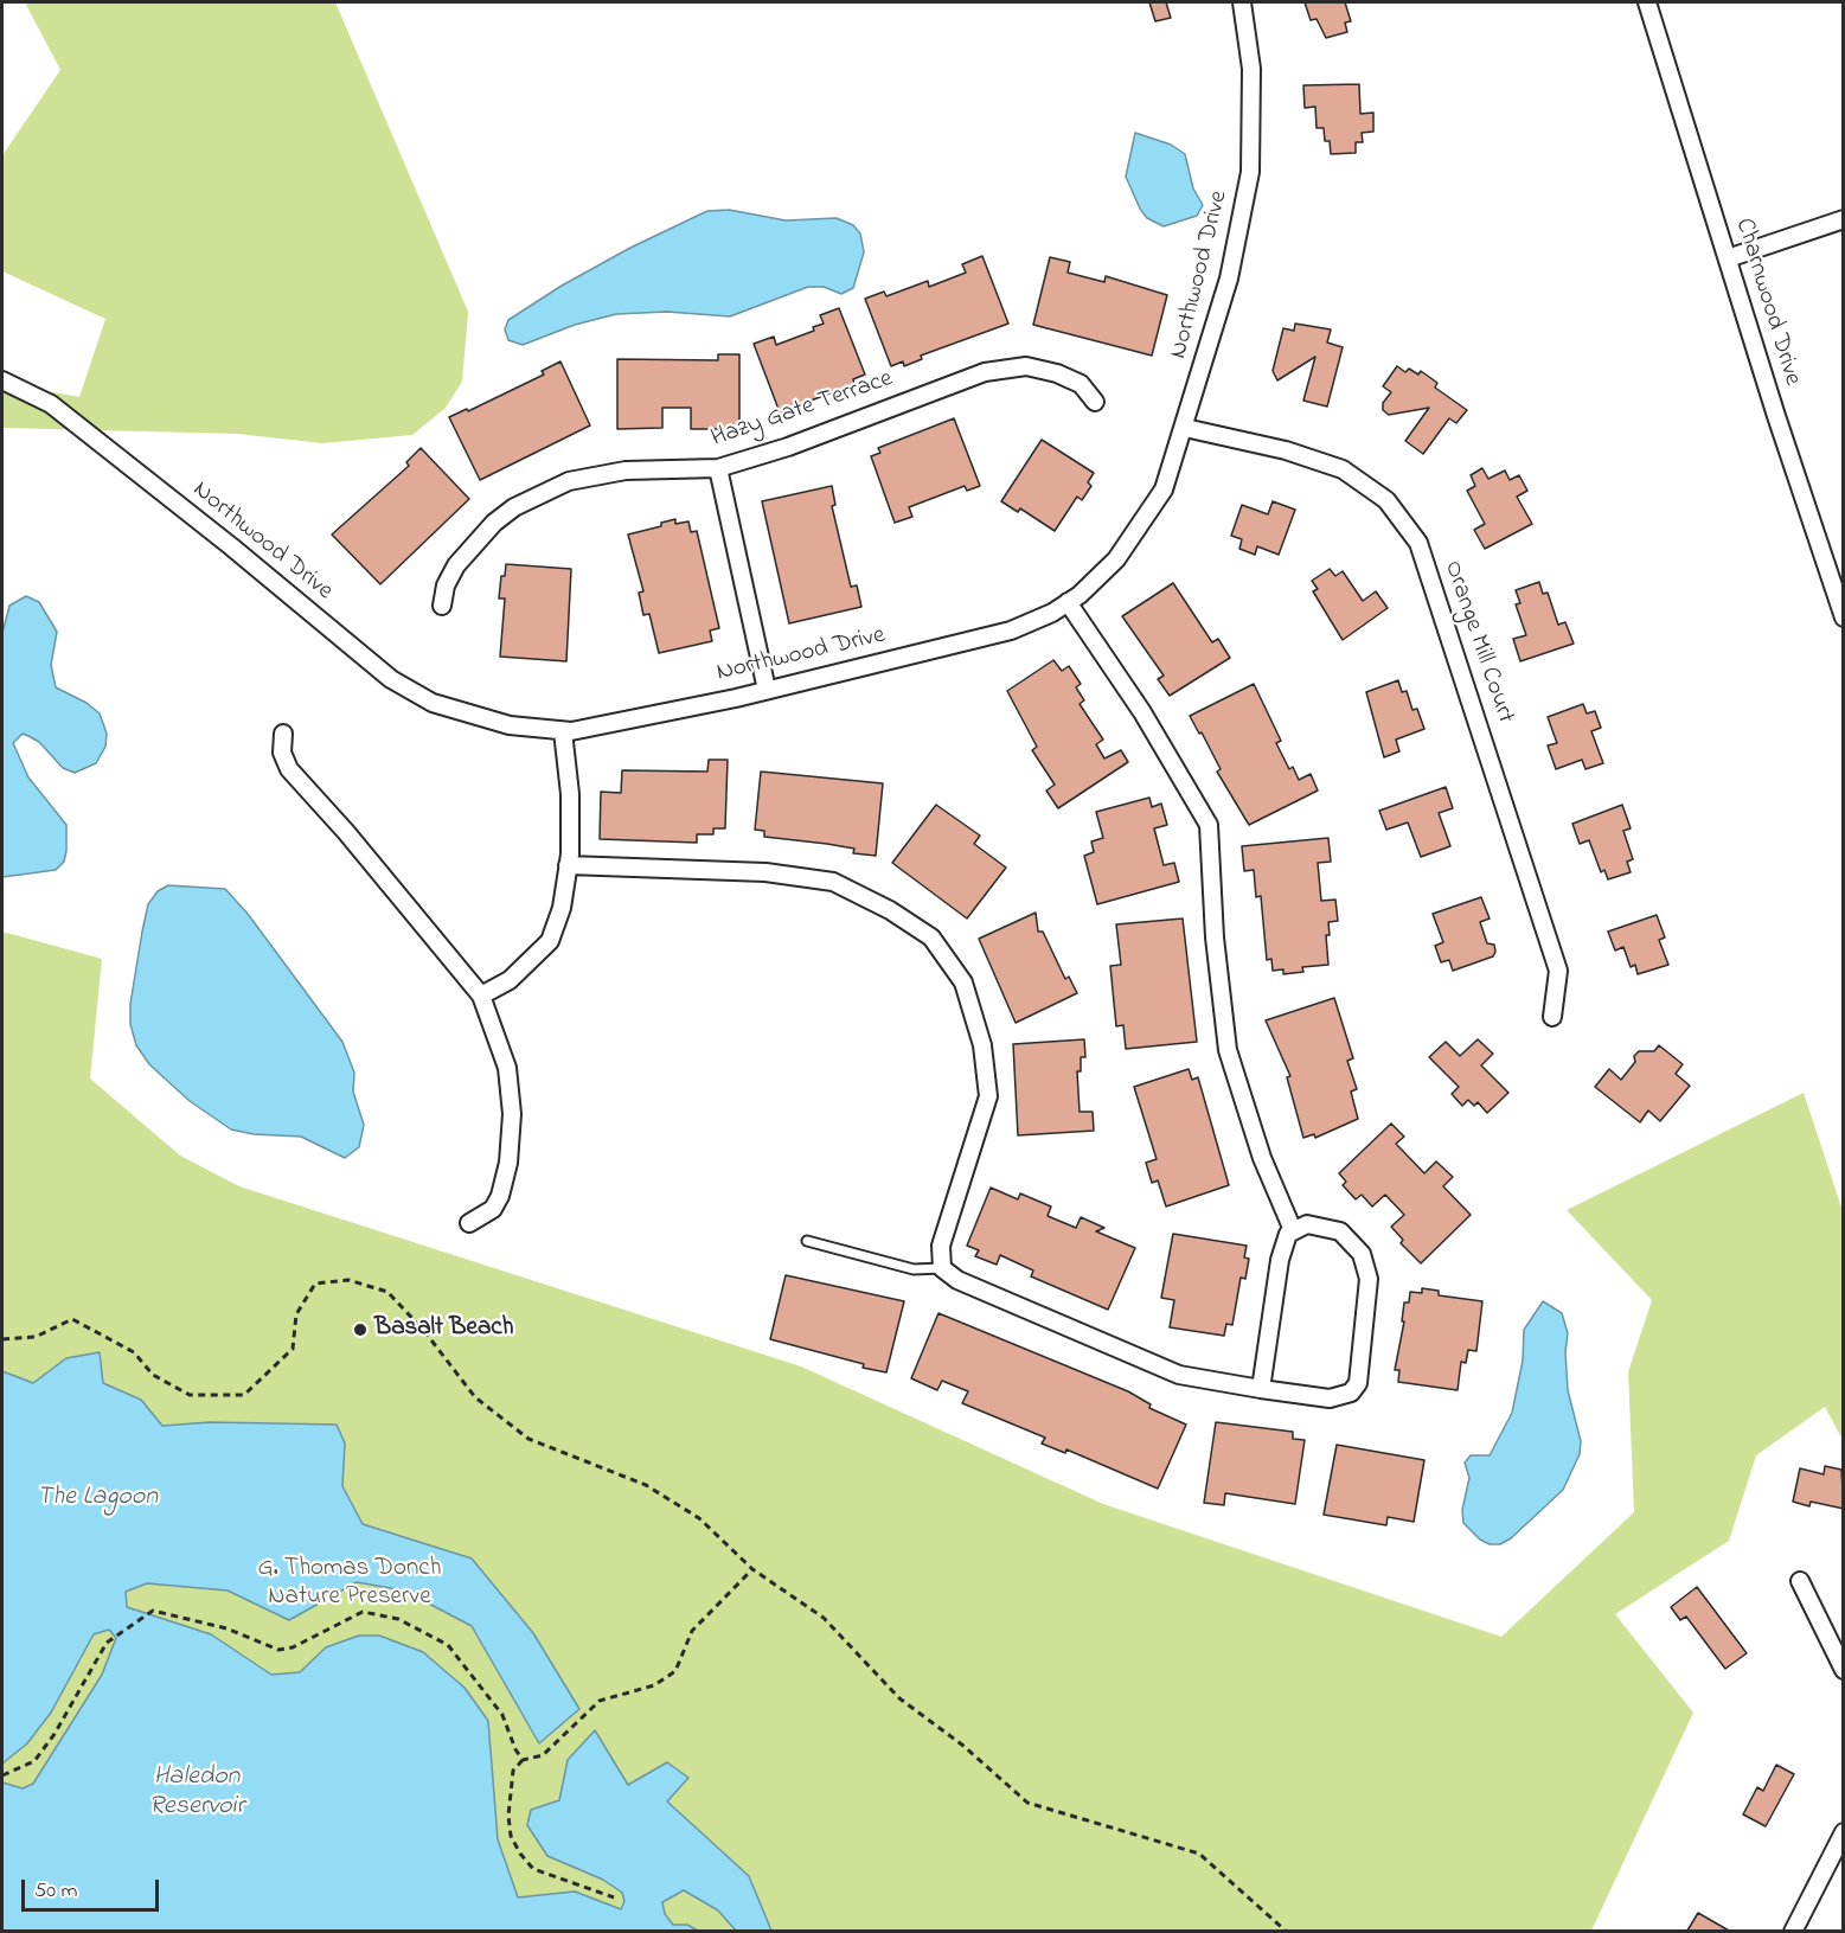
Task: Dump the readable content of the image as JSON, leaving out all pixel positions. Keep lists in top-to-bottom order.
{
  "streets": {
    "street": [
      "Northwood Drive",
      "Charnwood Drive",
      "Hazy Gate Terrace",
      "Orange Mill Court"
    ]
  },
  "crossings": [
    ["Northwood Drive", "Orange Mill Court"]
  ],
  "water": ["The Lagoon", "Haledon Reservoir"],
  "parks": ["G. Thomas Donch Nature Preserve"],
  "places": ["Basalt Beach"],
  "scale_bar": "50 m"
}
